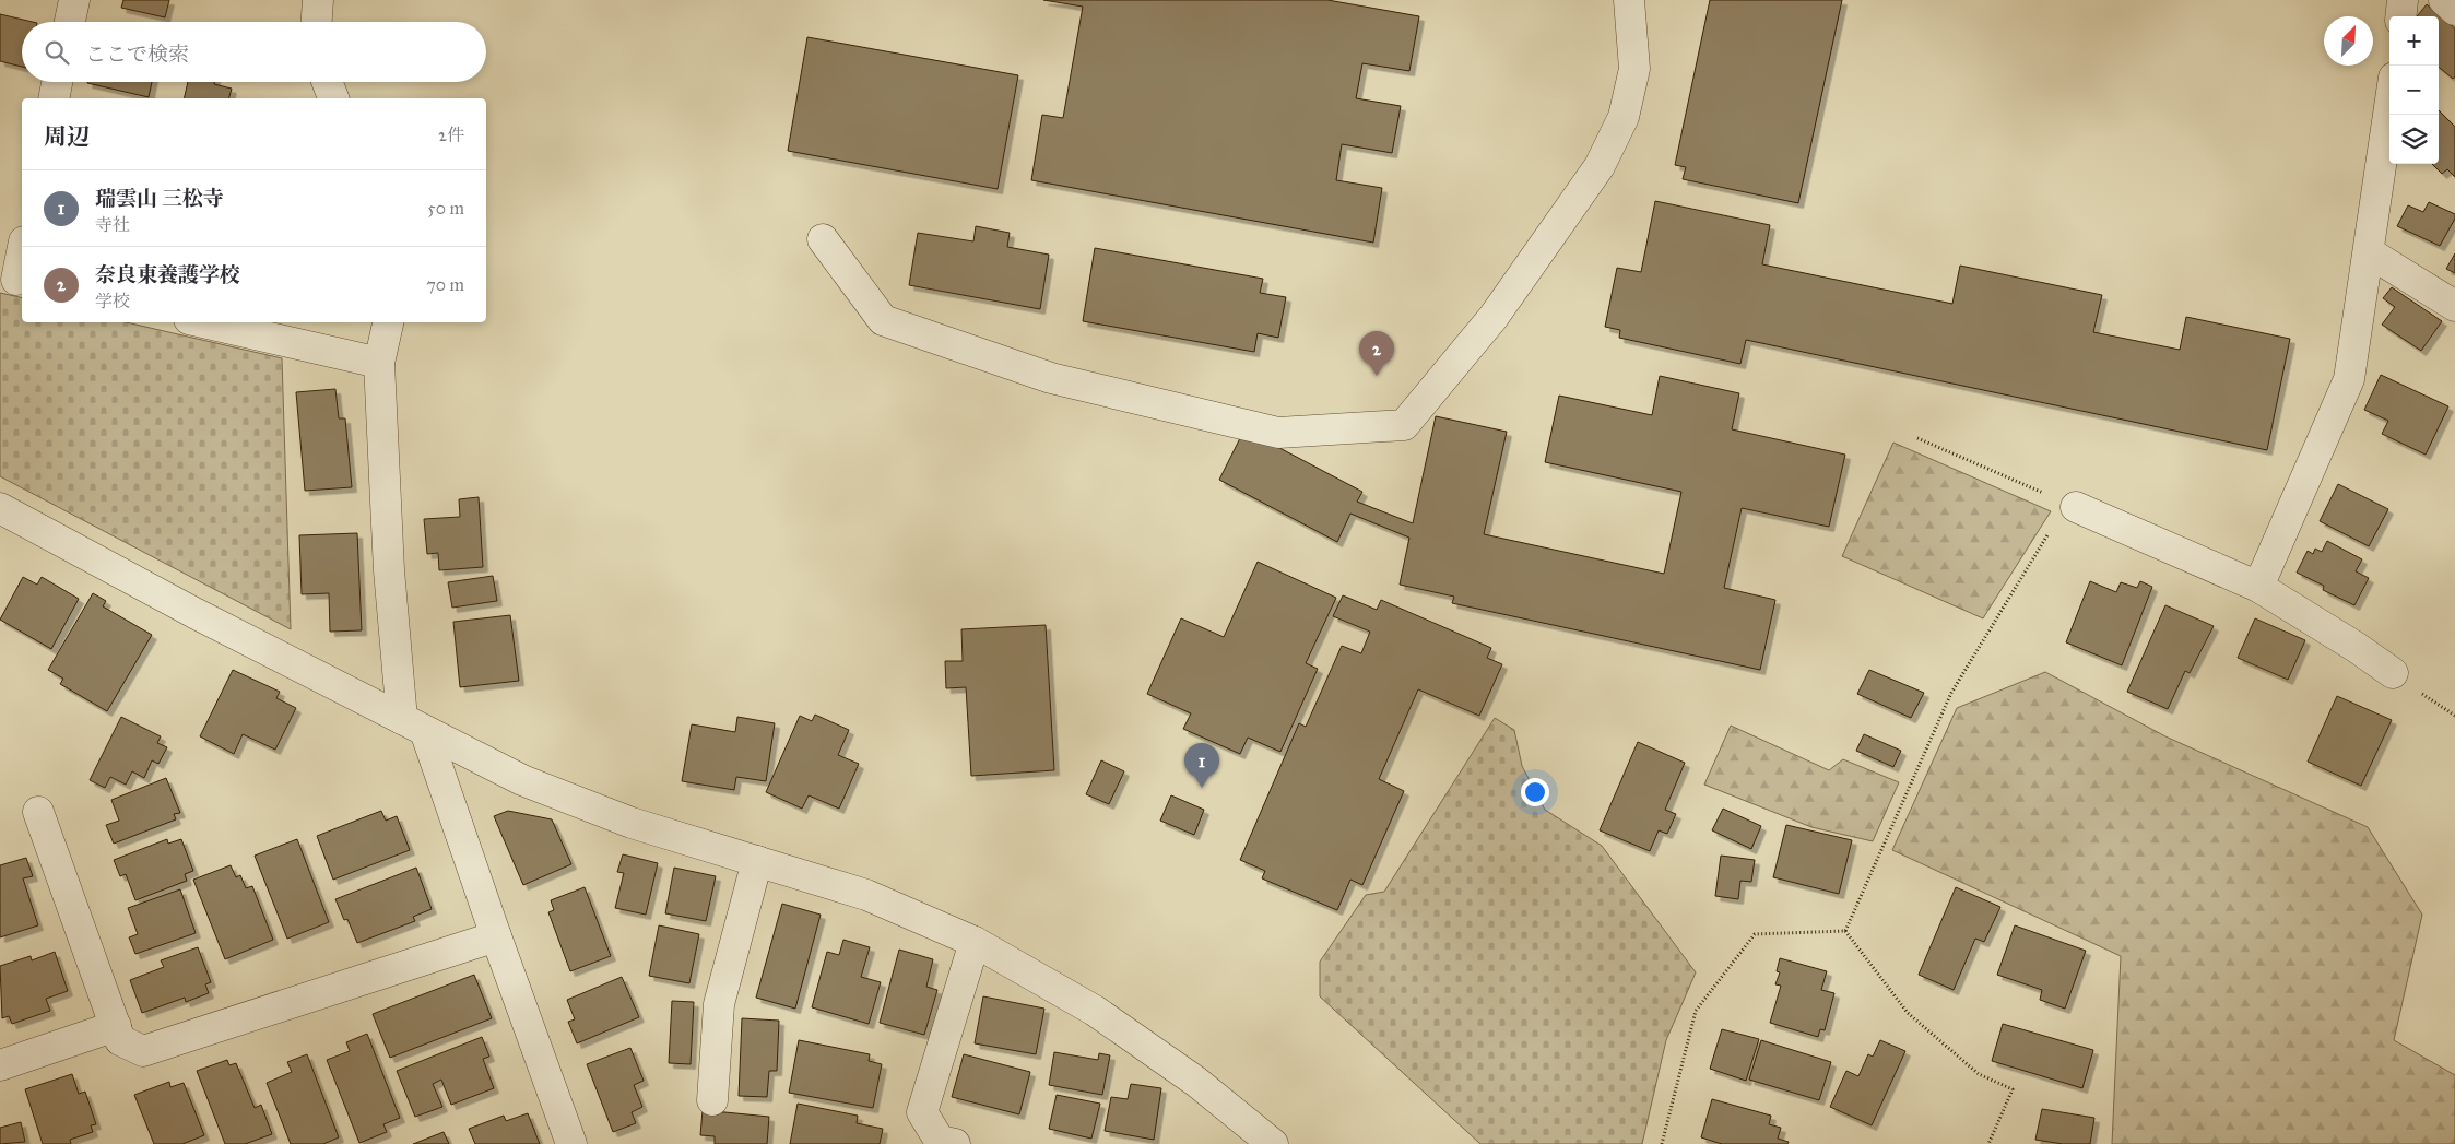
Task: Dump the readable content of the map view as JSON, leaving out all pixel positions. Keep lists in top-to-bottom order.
{
  "north": "top right",
  "page": {
    "map_buttons": ["+", "−"],
    "search": "ここで検索",
    "heading": ["周辺", "2件"],
    "list": [
      {
        "mark": "1",
        "name": "瑞雲山 三松寺",
        "note": "寺社",
        "value": "50 m"
      },
      {
        "mark": "2",
        "name": "奈良東養護学校",
        "note": "学校",
        "value": "70 m"
      }
    ],
    "pins": ["2", "1"]
  }
}
